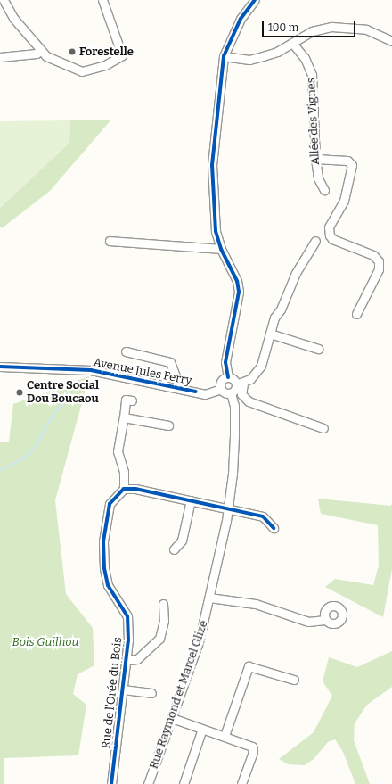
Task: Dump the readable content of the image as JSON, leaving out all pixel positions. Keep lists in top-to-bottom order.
{
  "streets": {
    "street": [
      "Allée des Vignes",
      "Avenue Jules Ferry",
      "Rue de l'Orée du Bois",
      "Rue Raymond et Marcel Glize"
    ]
  },
  "crossings": [
    ["Avenue Jules Ferry", "Rue Raymond et Marcel Glize"]
  ],
  "parks": ["Bois Guilhou"],
  "places": ["Forestelle", "Centre Social Dou Boucaou"],
  "scale_bar": "100 m"
}
